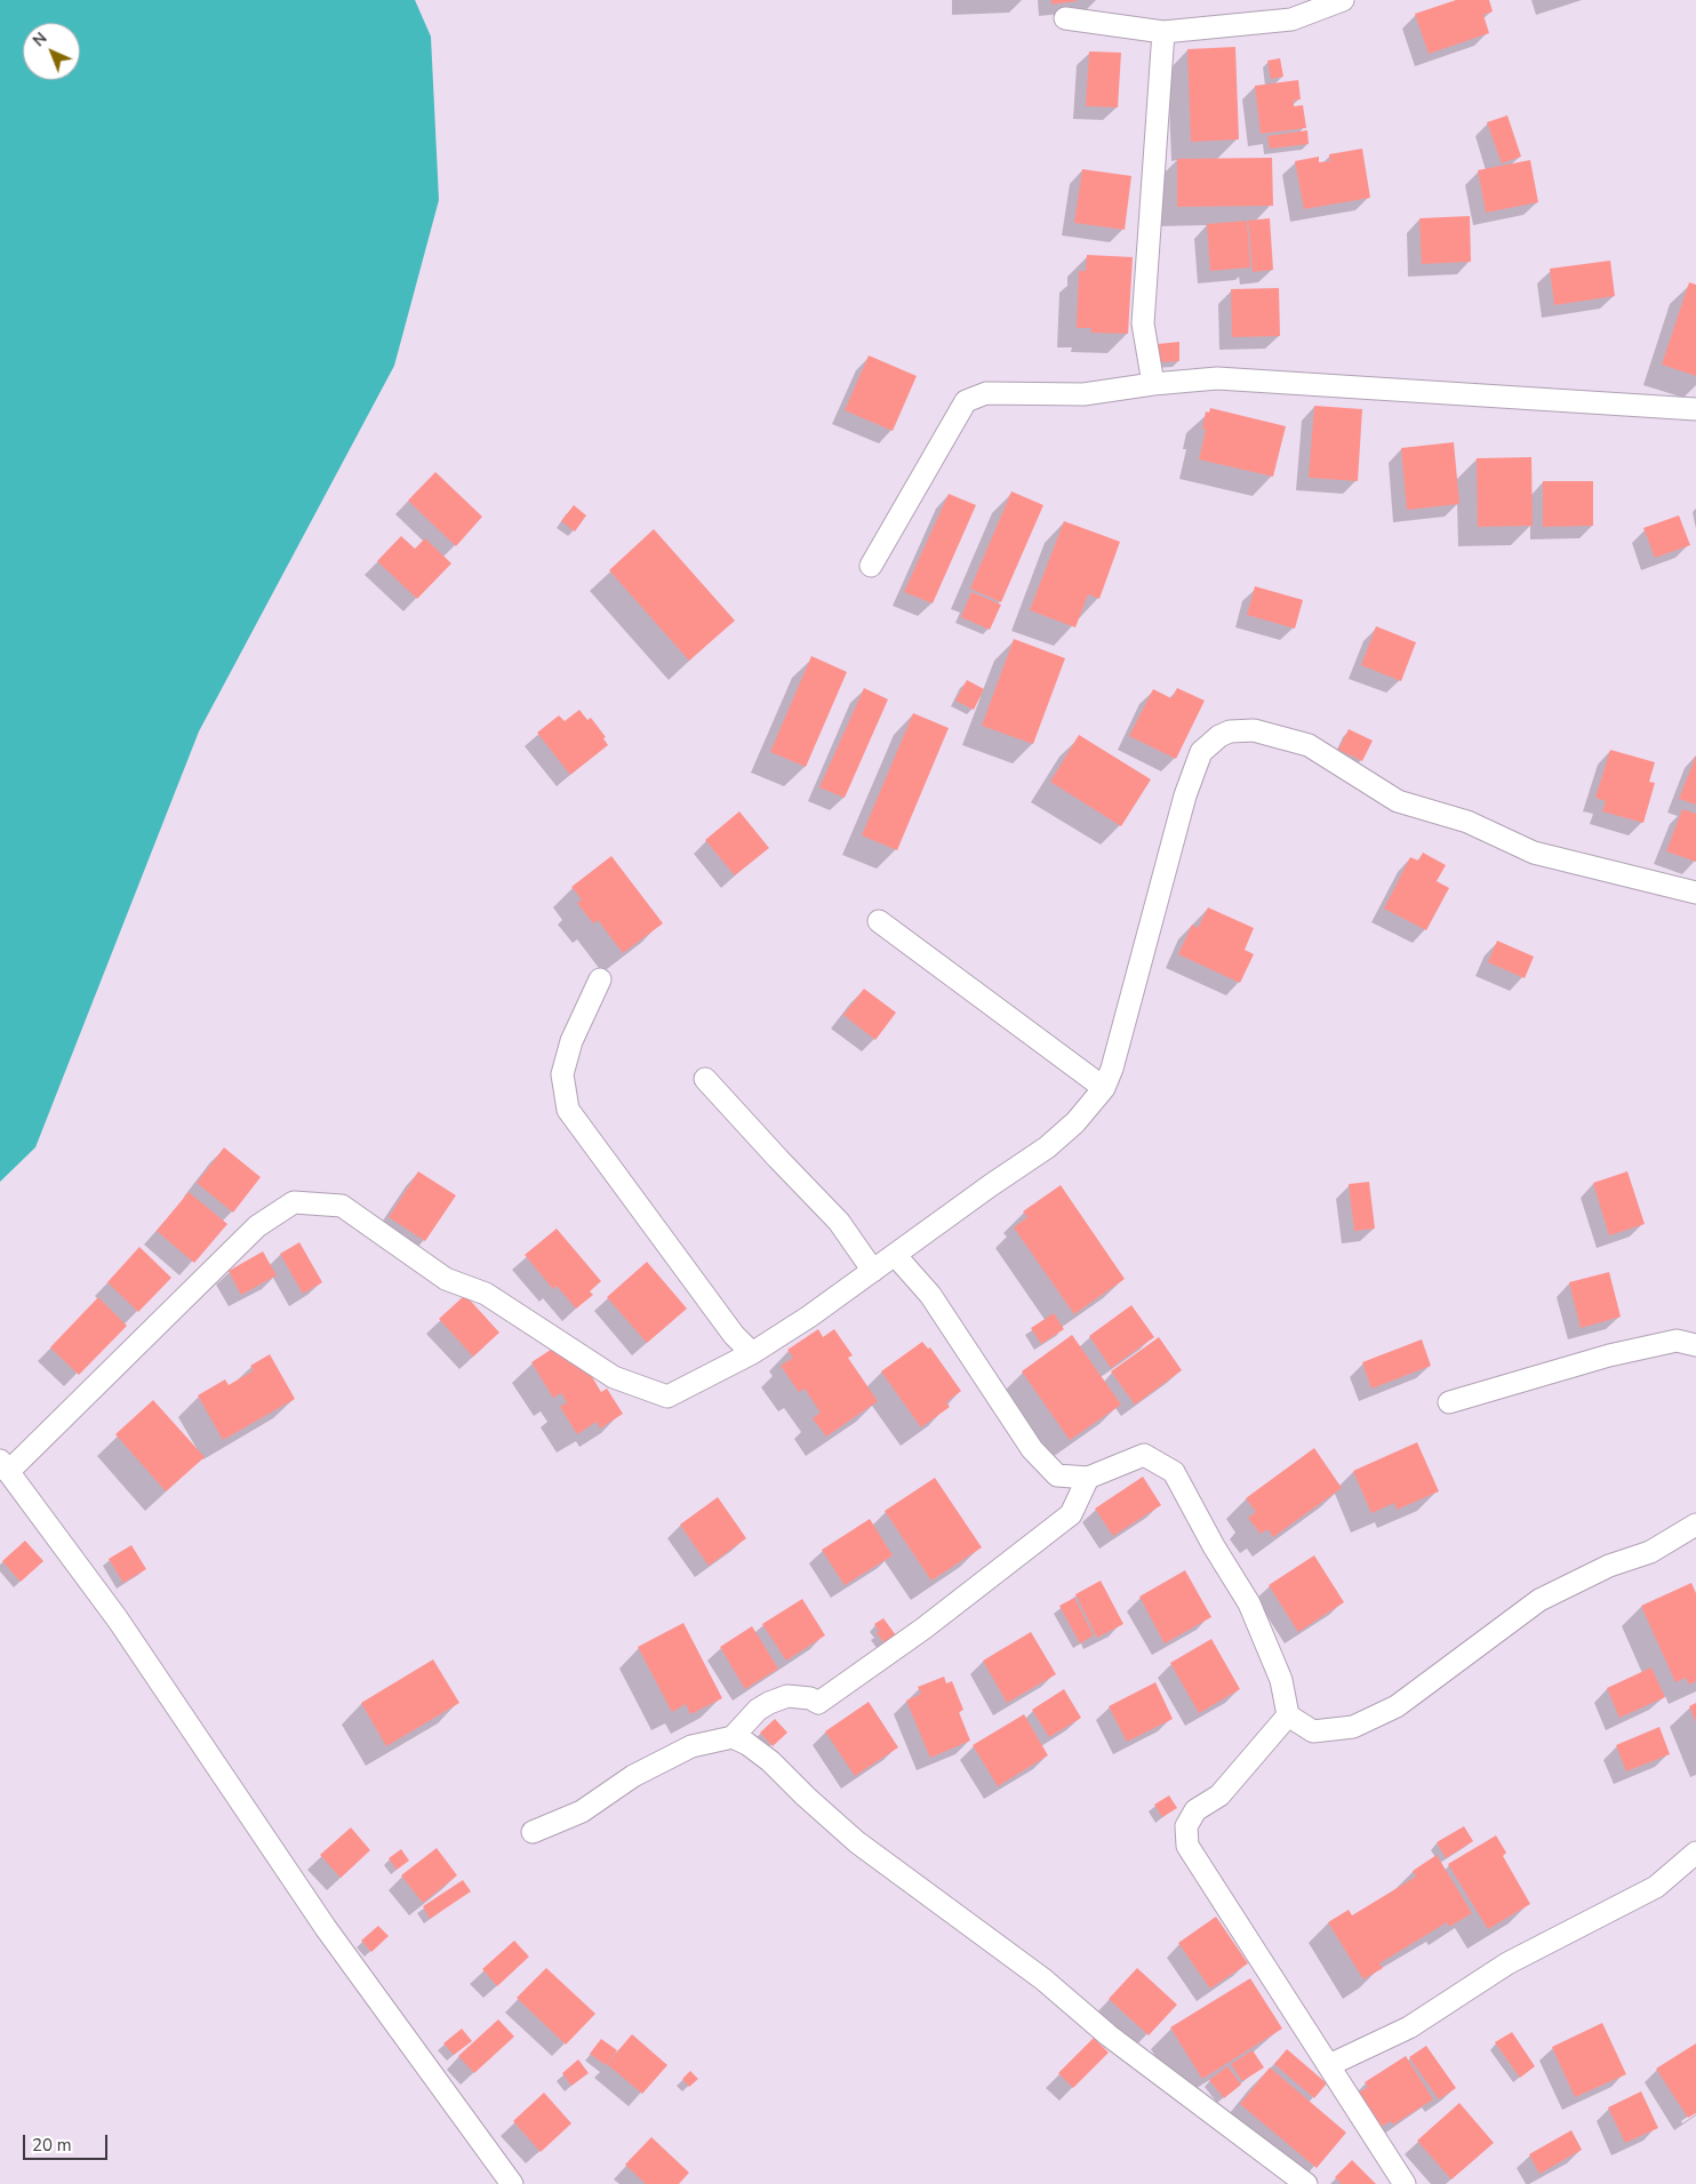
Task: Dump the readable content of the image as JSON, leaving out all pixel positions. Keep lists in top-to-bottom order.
{
  "scale_bar": "20 m",
  "north": "top left"
}
